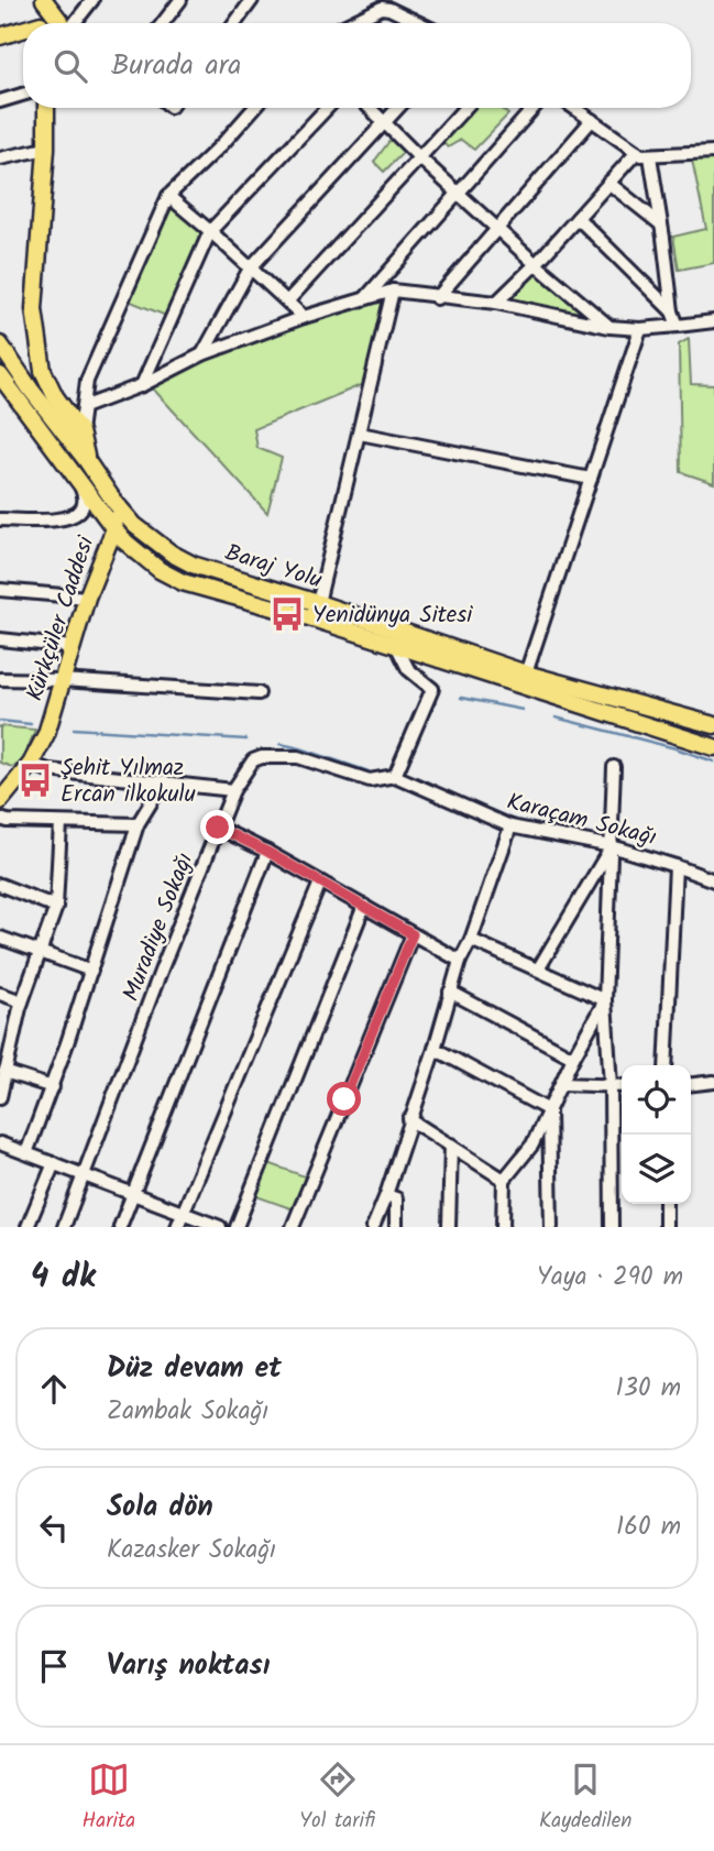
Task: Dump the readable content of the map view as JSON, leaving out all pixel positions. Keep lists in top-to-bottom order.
{
  "streets": {
    "main road": ["Baraj Yolu", "Kürkçüler Caddesi"],
    "street": ["Karaçam Sokağı", "Muradiye Sokağı"]
  },
  "crossings": [
    ["Baraj Yolu", "Kürkçüler Caddesi"],
    ["Karaçam Sokağı", "Muradiye Sokağı"]
  ],
  "places": {
    "bus stop": ["Yenidünya Sitesi", "Şehit Yılmaz Ercan ilkokulu"]
  },
  "page": {
    "search": "Burada ara",
    "heading": ["4 dk", "Yaya · 290 m"],
    "list": [
      ["Düz devam et", "Zambak Sokağı", "130 m"],
      ["Sola dön", "Kazasker Sokağı", "160 m"],
      "Varış noktası"
    ],
    "nav": ["Harita", "Yol tarifi", "Kaydedilen"]
  }
}
